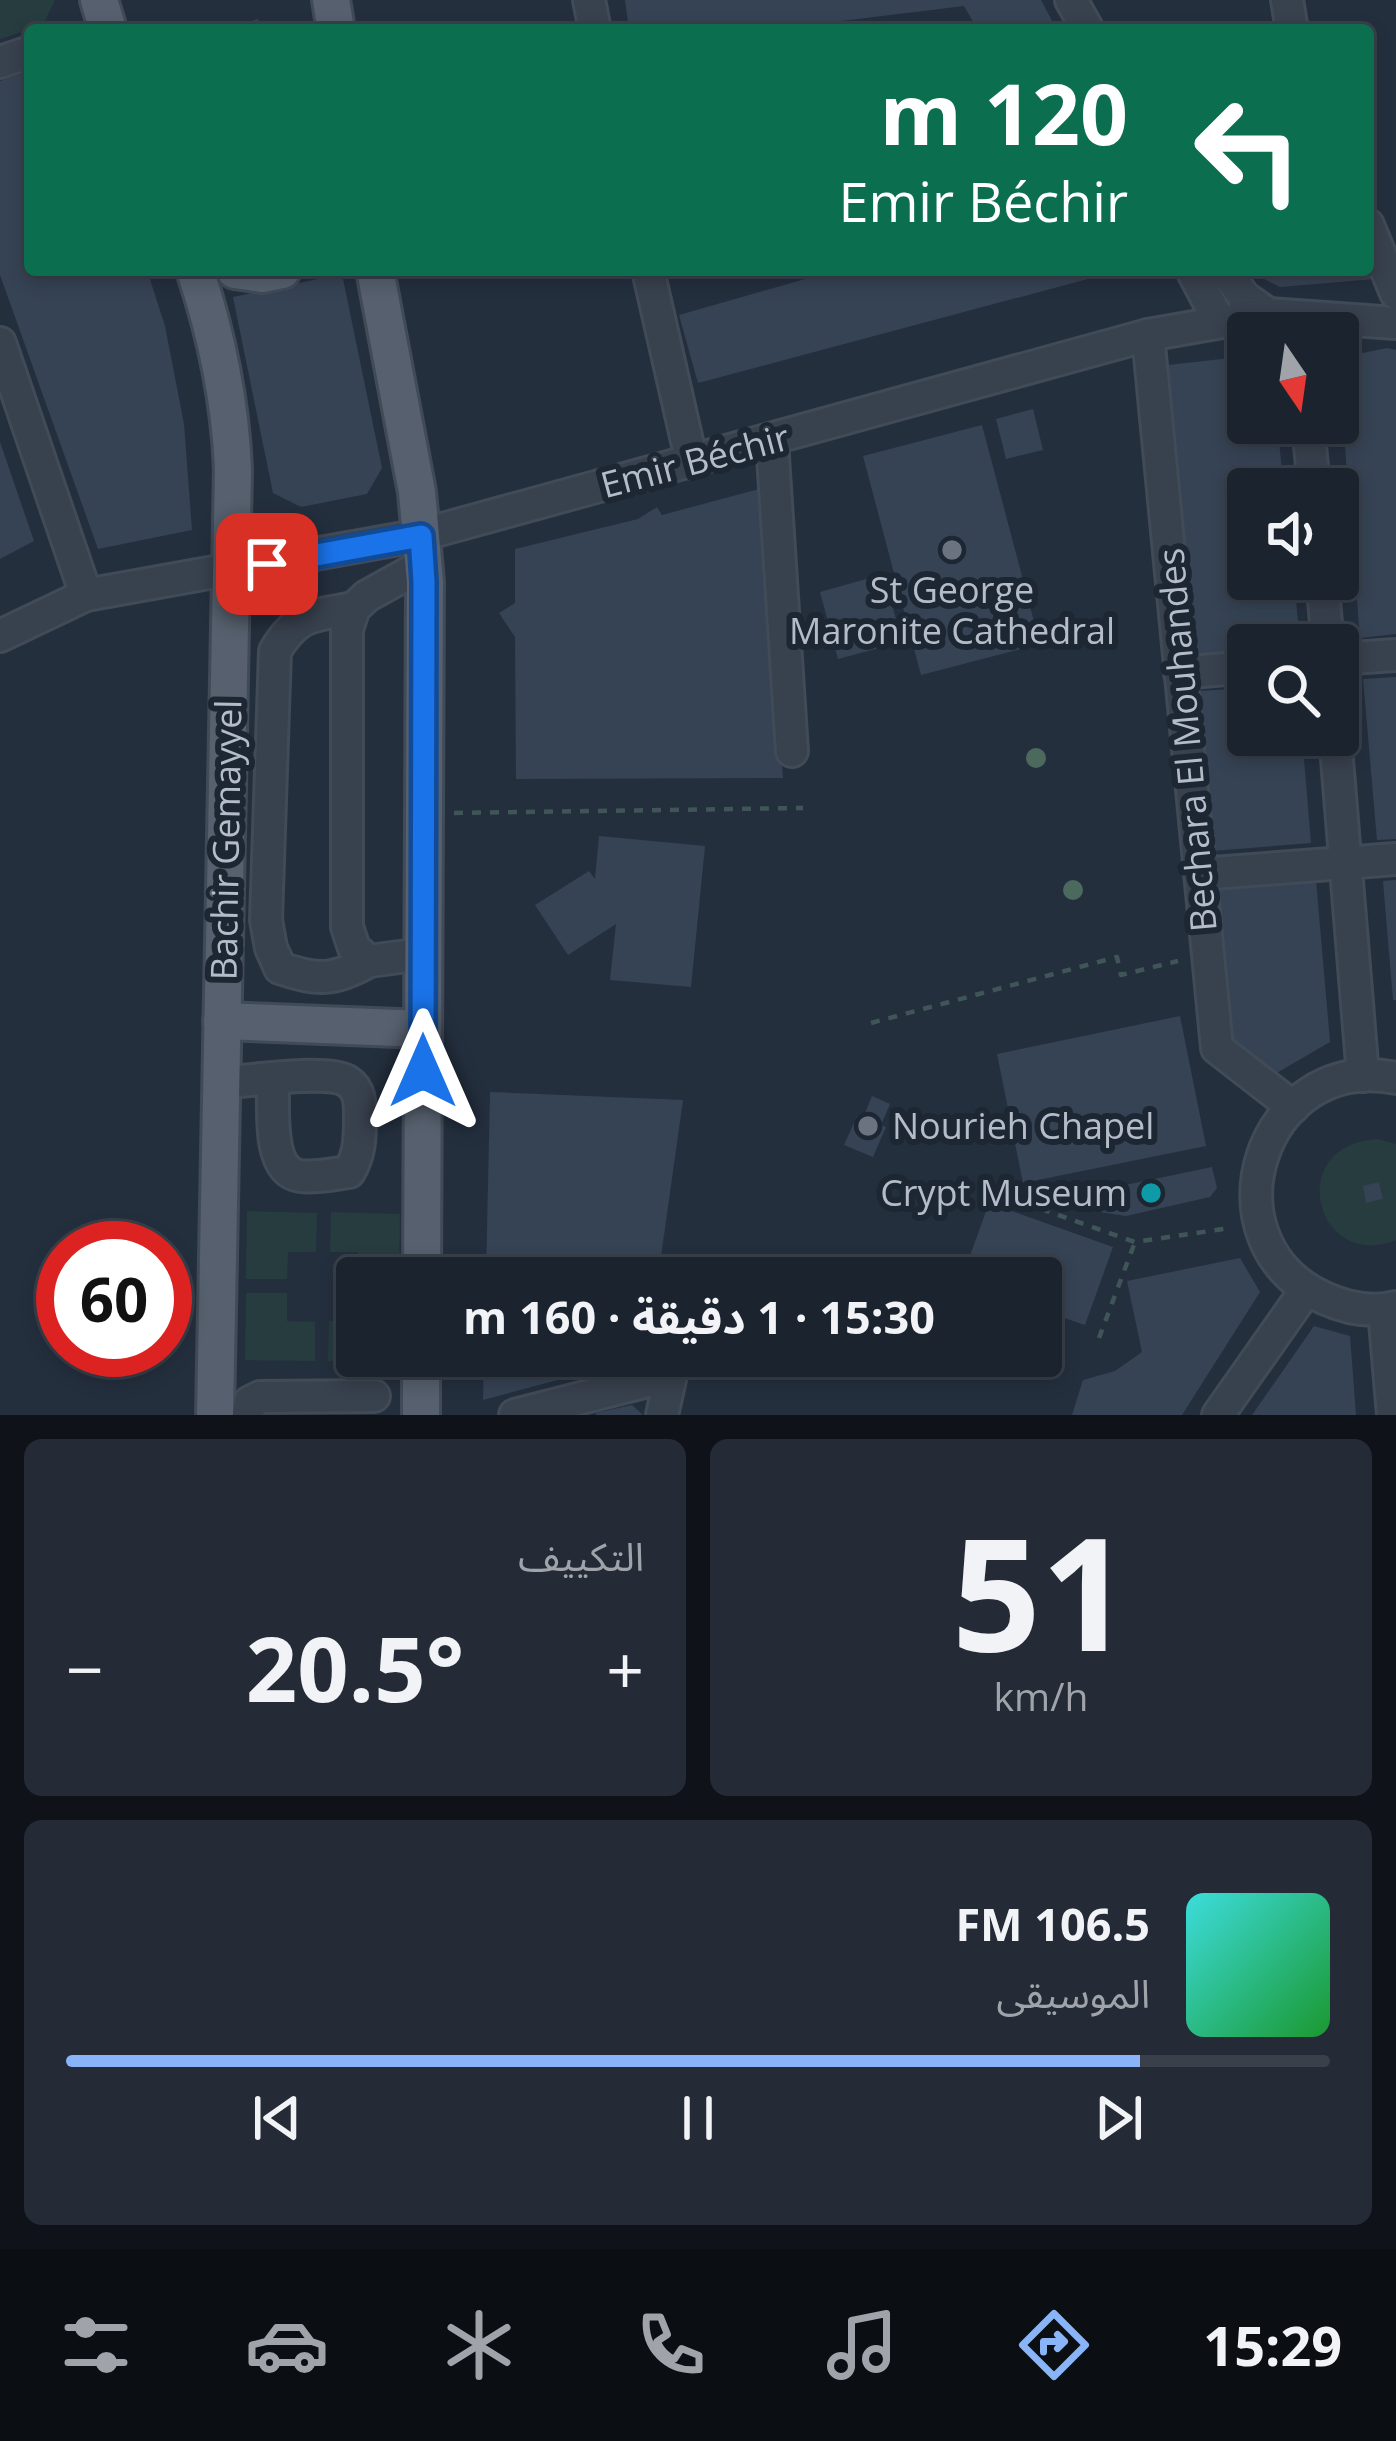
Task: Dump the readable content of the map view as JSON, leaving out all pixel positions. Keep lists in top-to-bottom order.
{
  "streets": {
    "main road": ["Bachir Gemayyel"],
    "street": ["Emir Béchir", "Bechara El Mouhandes"]
  },
  "crossings": [
    ["Emir Béchir", "Bechara El Mouhandes"],
    ["Emir Béchir", "Bachir Gemayyel"]
  ],
  "places": ["St George Maronite Cathedral", "Nourieh Chapel", "Crypt Museum"],
  "north": "bottom",
  "page": {
    "turn": ["120 m", "Emir Béchir"],
    "limit": "60",
    "trip": "15:30 · 1 دقيقة · 160 m",
    "tile": [
      ["51", "km/h"],
      "التكييف"
    ],
    "heat": ["−", "20.5°", "+"],
    "song": ["106.5 FM", "الموسيقى"],
    "tabs": "15:29"
  }
}
